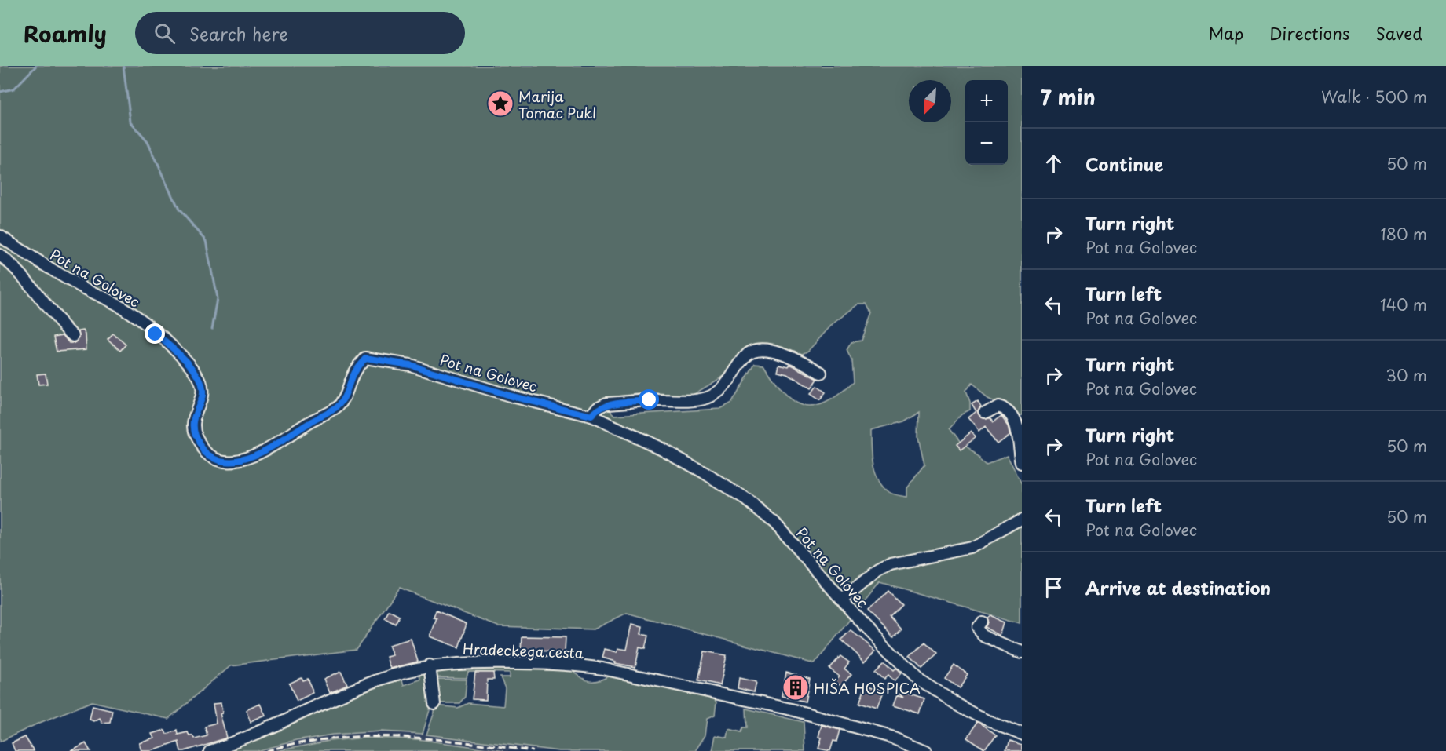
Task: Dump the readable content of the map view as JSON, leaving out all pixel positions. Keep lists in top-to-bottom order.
{
  "streets": {
    "street": ["Pot na Golovec", "Hradeckega cesta"]
  },
  "places": {
    "place": ["Marija Tomac Pukl"],
    "building": ["HIŠA HOSPICA"]
  },
  "north": "bottom left",
  "page": {
    "header": "Roamly",
    "search": "Search here",
    "nav": ["Map", "Directions", "Saved"],
    "heading": ["7 min", "Walk · 500 m"],
    "map_buttons": ["+", "−"],
    "list": [
      ["Continue", "50 m"],
      ["Turn right", "Pot na Golovec", "180 m"],
      ["Turn left", "Pot na Golovec", "140 m"],
      ["Turn right", "Pot na Golovec", "30 m"],
      ["Turn right", "Pot na Golovec", "50 m"],
      ["Turn left", "Pot na Golovec", "50 m"],
      "Arrive at destination"
    ]
  }
}
